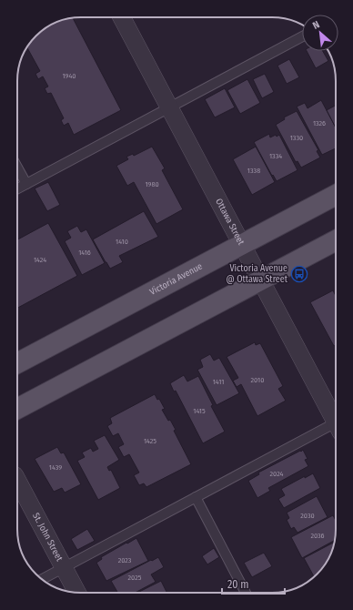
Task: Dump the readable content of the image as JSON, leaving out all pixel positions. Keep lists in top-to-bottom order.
{
  "streets": {
    "main road": ["Victoria Avenue"],
    "street": ["Ottawa Street", "St. John Street"]
  },
  "crossings": [
    ["Ottawa Street", "Victoria Avenue"]
  ],
  "places": {
    "bus stop": ["Victoria Avenue @ Ottawa Street"]
  },
  "house_numbers": [
    "1940",
    "1326",
    "1330",
    "1334",
    "1338",
    "1980",
    "1410",
    "1416",
    "1424",
    "2010",
    "1411",
    "1415",
    "1425",
    "1439",
    "2024",
    "2030",
    "2036",
    "2023",
    "2025"
  ],
  "scale_bar": "20 m",
  "north": "top left"
}
